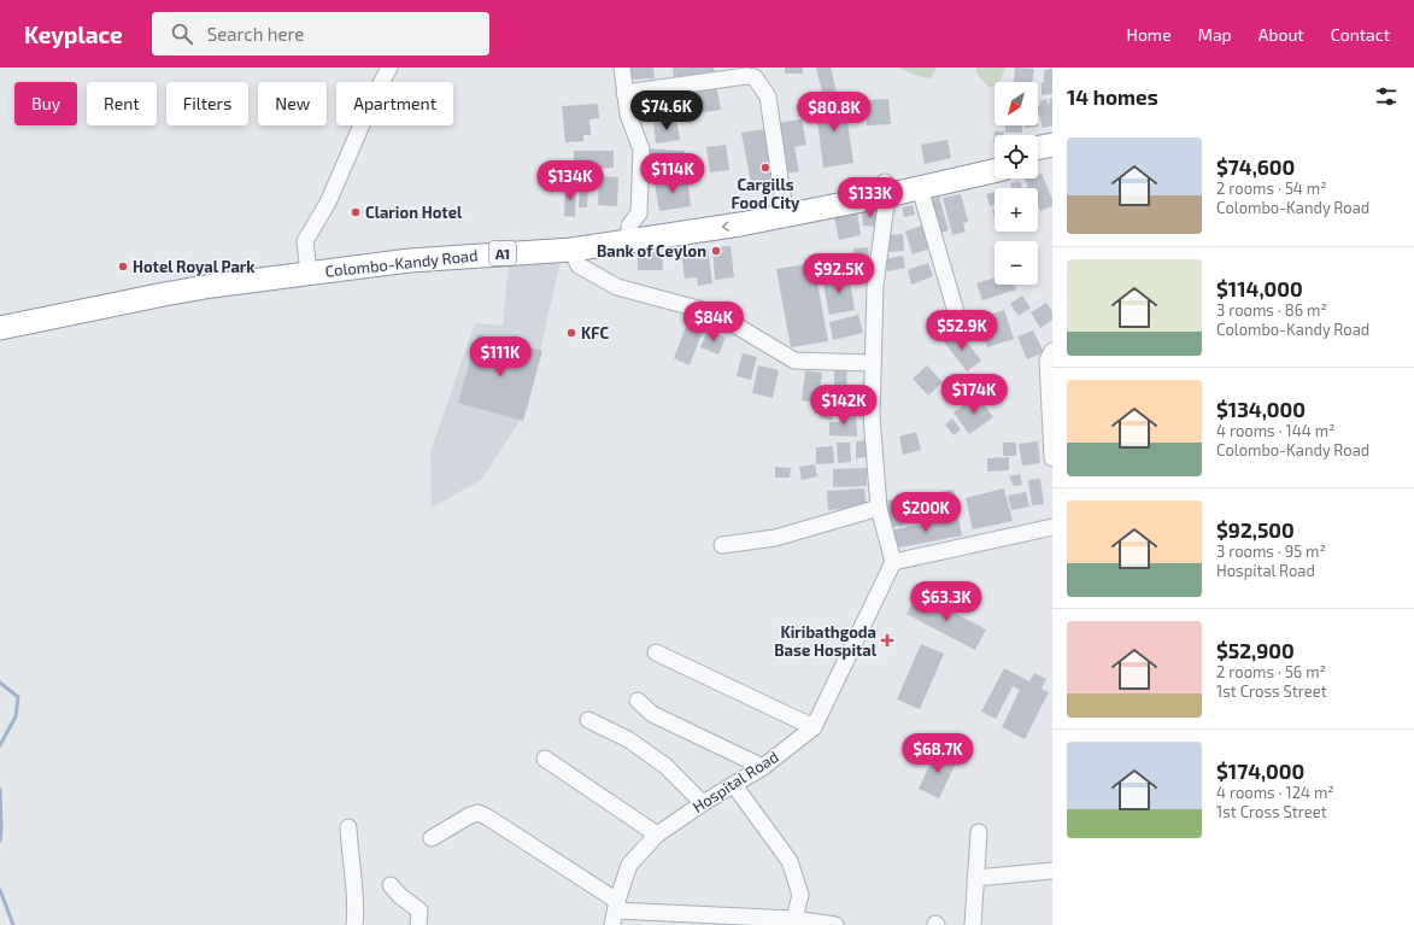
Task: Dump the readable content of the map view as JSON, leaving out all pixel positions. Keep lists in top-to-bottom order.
{
  "streets": {
    "highway": ["A1", "Colombo-Kandy Road"],
    "street": ["Hospital Road"]
  },
  "places": {
    "other": [
      "Cargills Food City",
      "Clarion Hotel",
      "Bank of Ceylon",
      "Hotel Royal Park",
      "KFC"
    ],
    "health": ["Kiribathgoda Base Hospital"]
  },
  "north": "bottom left",
  "page": {
    "header": "Keyplace",
    "search": "Search here",
    "nav": [
      "Home",
      "Map",
      "About",
      "Contact"
    ],
    "heading": "14 homes",
    "map_buttons": ["+", "−"],
    "chip": [
      "Buy",
      "Rent",
      "Filters",
      "New",
      "Apartment"
    ],
    "price": [
      "$74.6K",
      "$80.8K",
      "$114K",
      "$134K",
      "$133K",
      "$92.5K",
      "$84K",
      "$52.9K",
      "$111K",
      "$174K",
      "$142K",
      "$200K",
      "$63.3K",
      "$68.7K"
    ],
    "list": [
      {
        "name": "$74,600",
        "note": "2 rooms · 54 m² · Colombo-Kandy Road"
      },
      {
        "name": "$114,000",
        "note": "3 rooms · 86 m² · Colombo-Kandy Road"
      },
      {
        "name": "$134,000",
        "note": "4 rooms · 144 m² · Colombo-Kandy Road"
      },
      {
        "name": "$92,500",
        "note": "3 rooms · 95 m² · Hospital Road"
      },
      {
        "name": "$52,900",
        "note": "2 rooms · 56 m² · 1st Cross Street"
      },
      {
        "name": "$174,000",
        "note": "4 rooms · 124 m² · 1st Cross Street"
      }
    ]
  }
}
